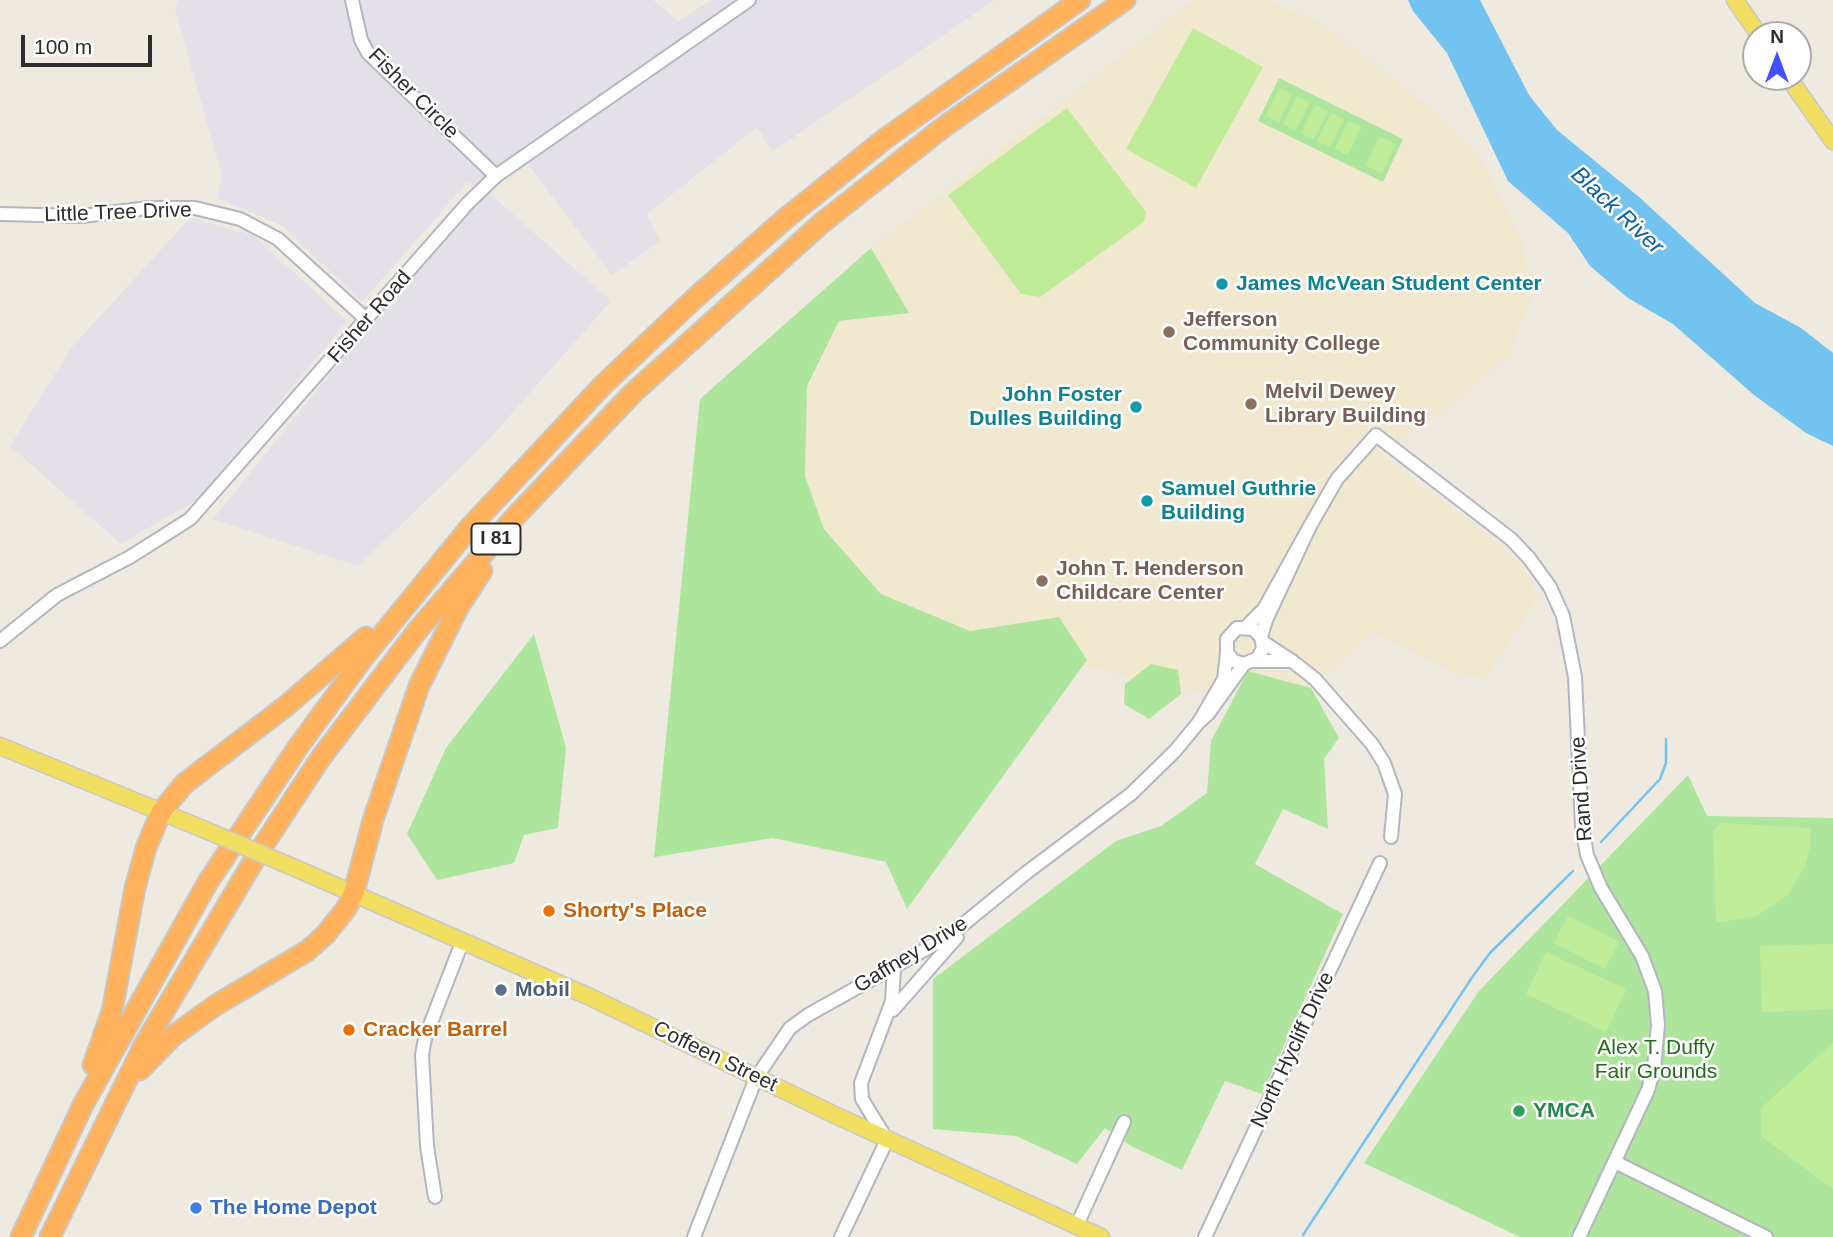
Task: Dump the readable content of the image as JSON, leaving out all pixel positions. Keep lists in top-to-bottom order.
{
  "streets": {
    "highway": ["I 81"],
    "main road": ["Coffeen Street"],
    "street": [
      "Fisher Circle",
      "Little Tree Drive",
      "Fisher Road",
      "Rand Drive",
      "Gaffney Drive",
      "North Hycliff Drive"
    ]
  },
  "crossings": [
    ["Fisher Circle", "Fisher Road"],
    ["Little Tree Drive", "Fisher Road"],
    ["Gaffney Drive", "Coffeen Street"]
  ],
  "water": ["Black River"],
  "parks": ["Alex T. Duffy Fair Grounds"],
  "places": [
    "James McVean Student Center",
    "Jefferson Community College",
    "Melvil Dewey Library Building",
    "John Foster Dulles Building",
    "Samuel Guthrie Building",
    "John T. Henderson Childcare Center",
    "Shorty's Place",
    "Mobil",
    "Cracker Barrel",
    "YMCA",
    "The Home Depot"
  ],
  "scale_bar": "100 m",
  "north": "top"
}
